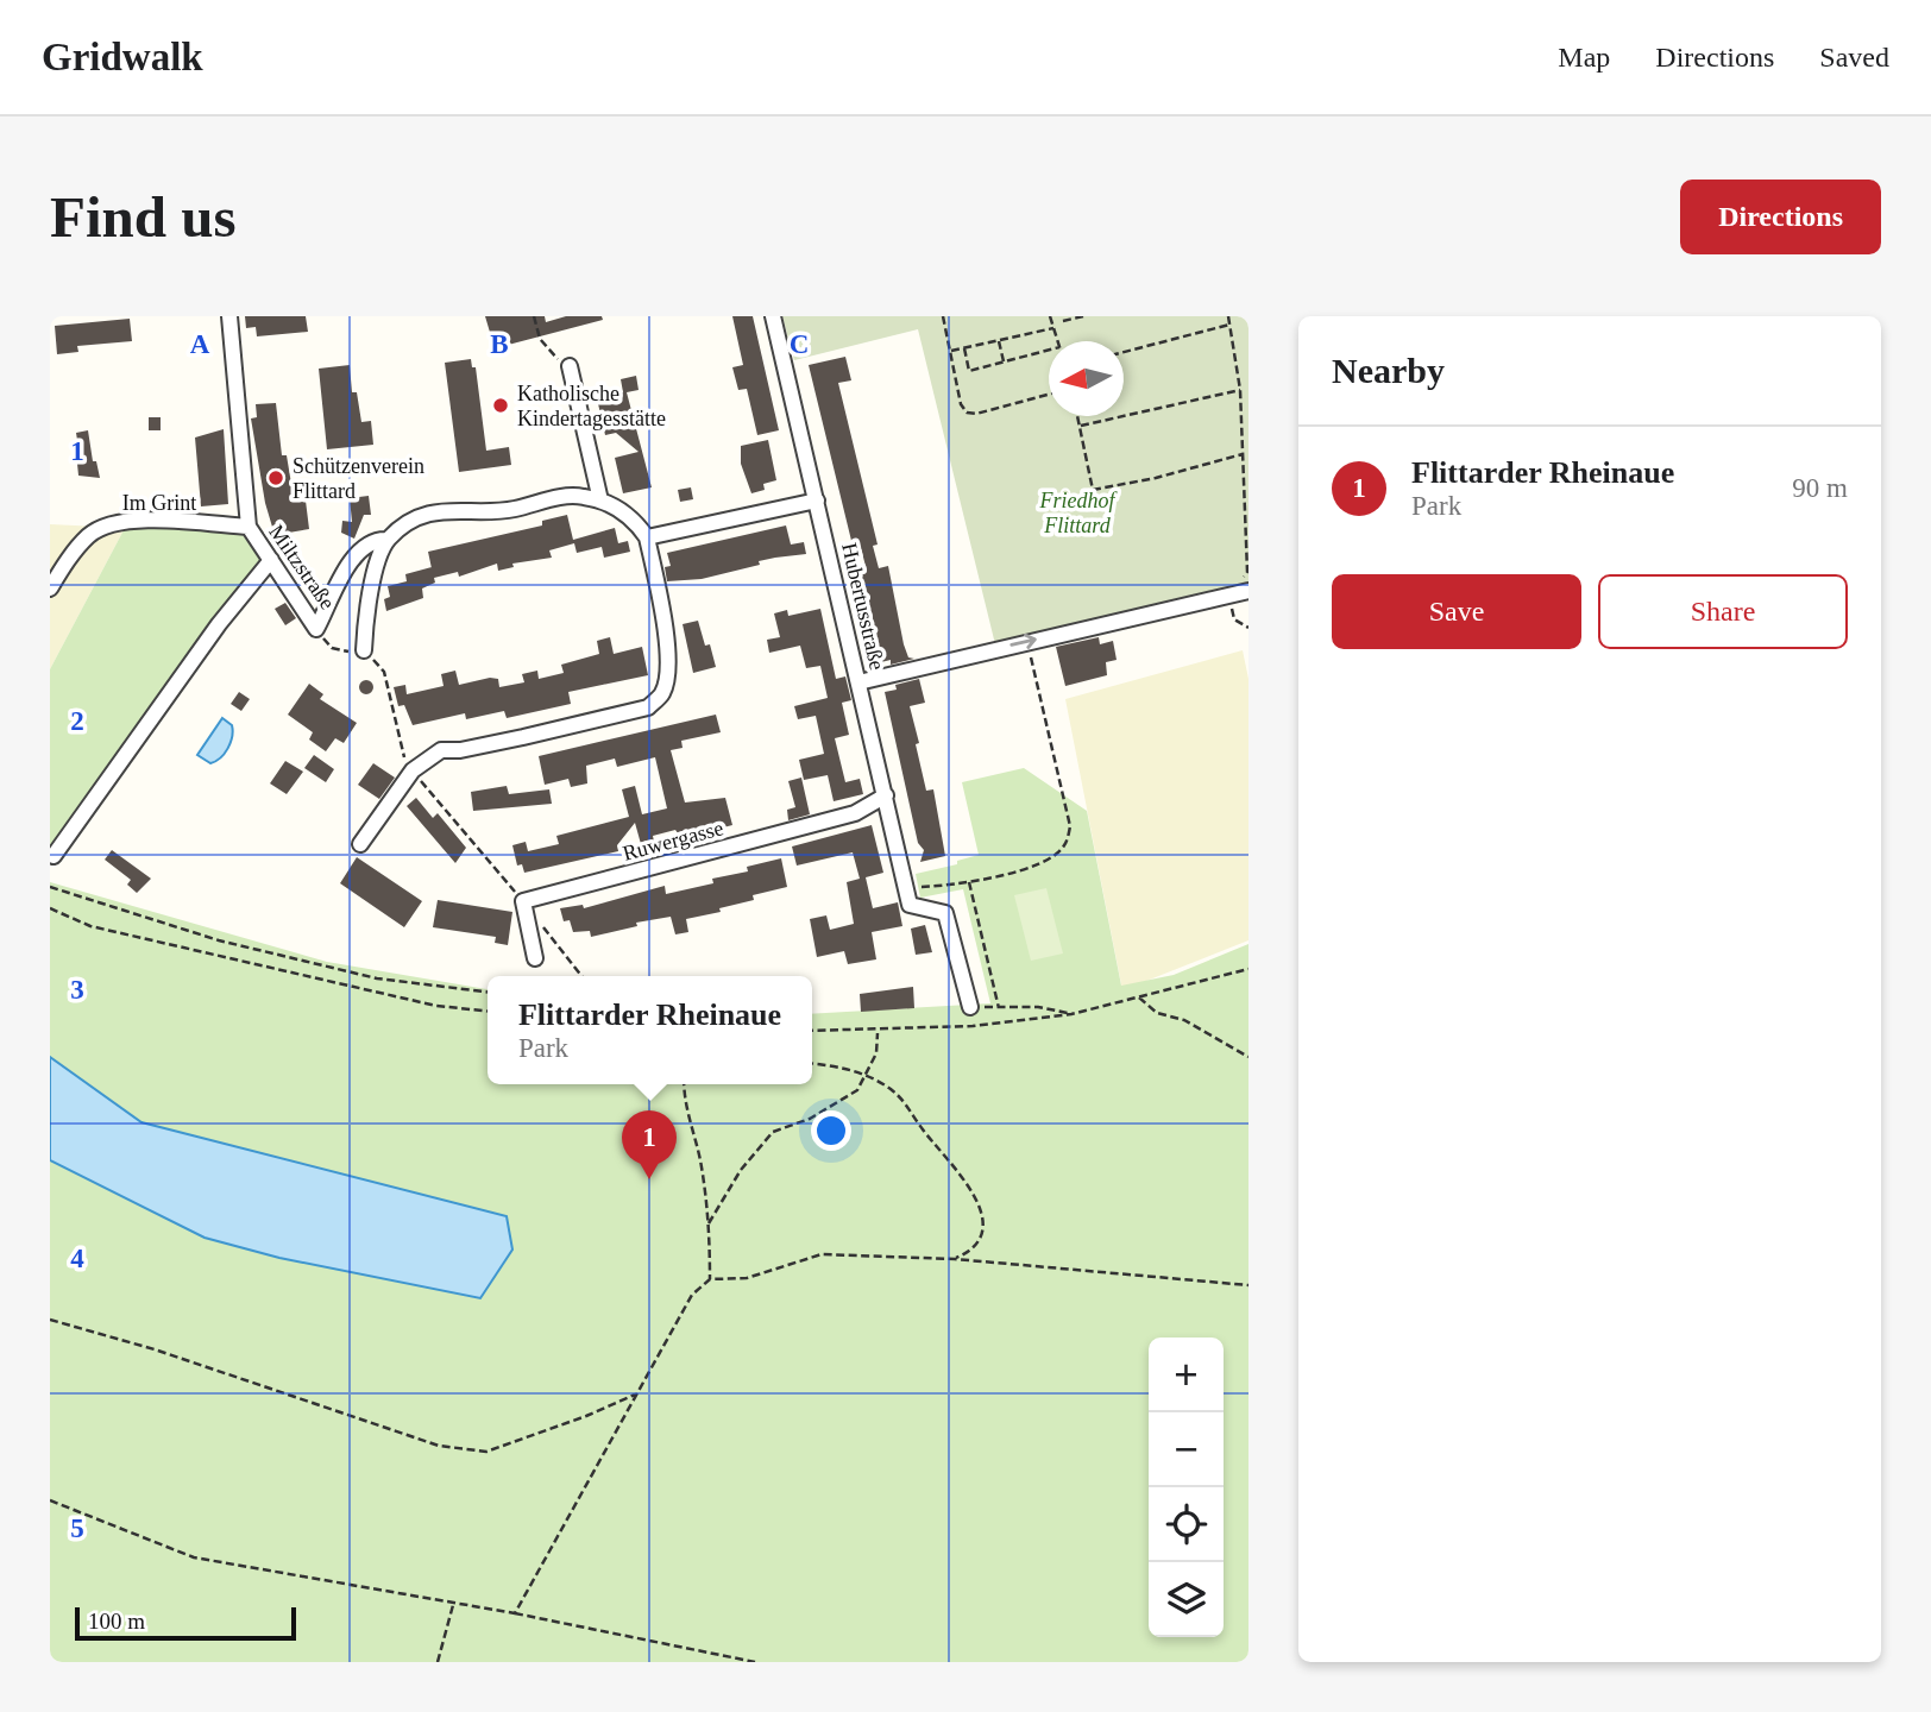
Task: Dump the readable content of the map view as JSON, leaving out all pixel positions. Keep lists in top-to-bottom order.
{
  "streets": {
    "street": [
      "Im Grint",
      "Miltzstraße",
      "Hubertusstraße",
      "Ruwergasse"
    ]
  },
  "crossings": [
    ["Im Grint", "Miltzstraße"],
    ["Hubertusstraße", "Ruwergasse"]
  ],
  "parks": ["Friedhof Flittard"],
  "places": ["Katholische Kindertagesstätte", "Schützenverein Flittard"],
  "scale_bar": "100 m",
  "north": "left",
  "page": {
    "header": "Gridwalk",
    "nav": ["Map", "Directions", "Saved"],
    "buttons": [
      "Directions",
      ["Save", "Share"]
    ],
    "title": "Find us",
    "heading": "Nearby",
    "list": [
      {
        "mark": "1",
        "name": "Flittarder Rheinaue",
        "note": "Park",
        "value": "90 m"
      }
    ],
    "popup": ["Flittarder Rheinaue", "Park"],
    "pins": "1",
    "map_buttons": ["+", "−"],
    "scale": "100 m"
  },
  "grid": {
    "columns": ["A", "B", "C"],
    "rows": [
      "1",
      "2",
      "3",
      "4",
      "5"
    ]
  }
}
